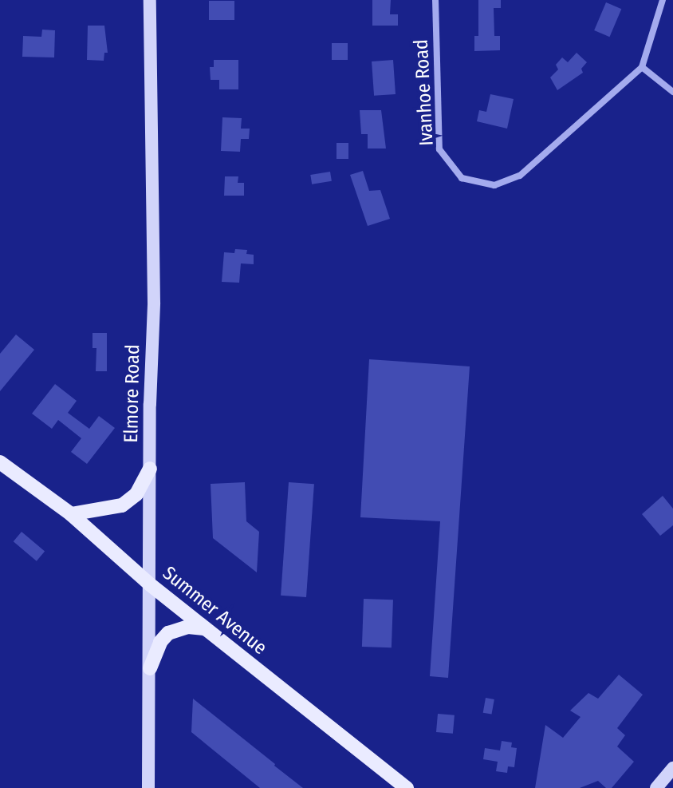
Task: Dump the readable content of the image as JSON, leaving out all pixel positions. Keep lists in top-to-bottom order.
{
  "streets": {
    "main road": ["Summer Avenue"],
    "street": ["Ivanhoe Road", "Elmore Road"]
  },
  "crossings": [
    ["Elmore Road", "Summer Avenue"]
  ]
}
